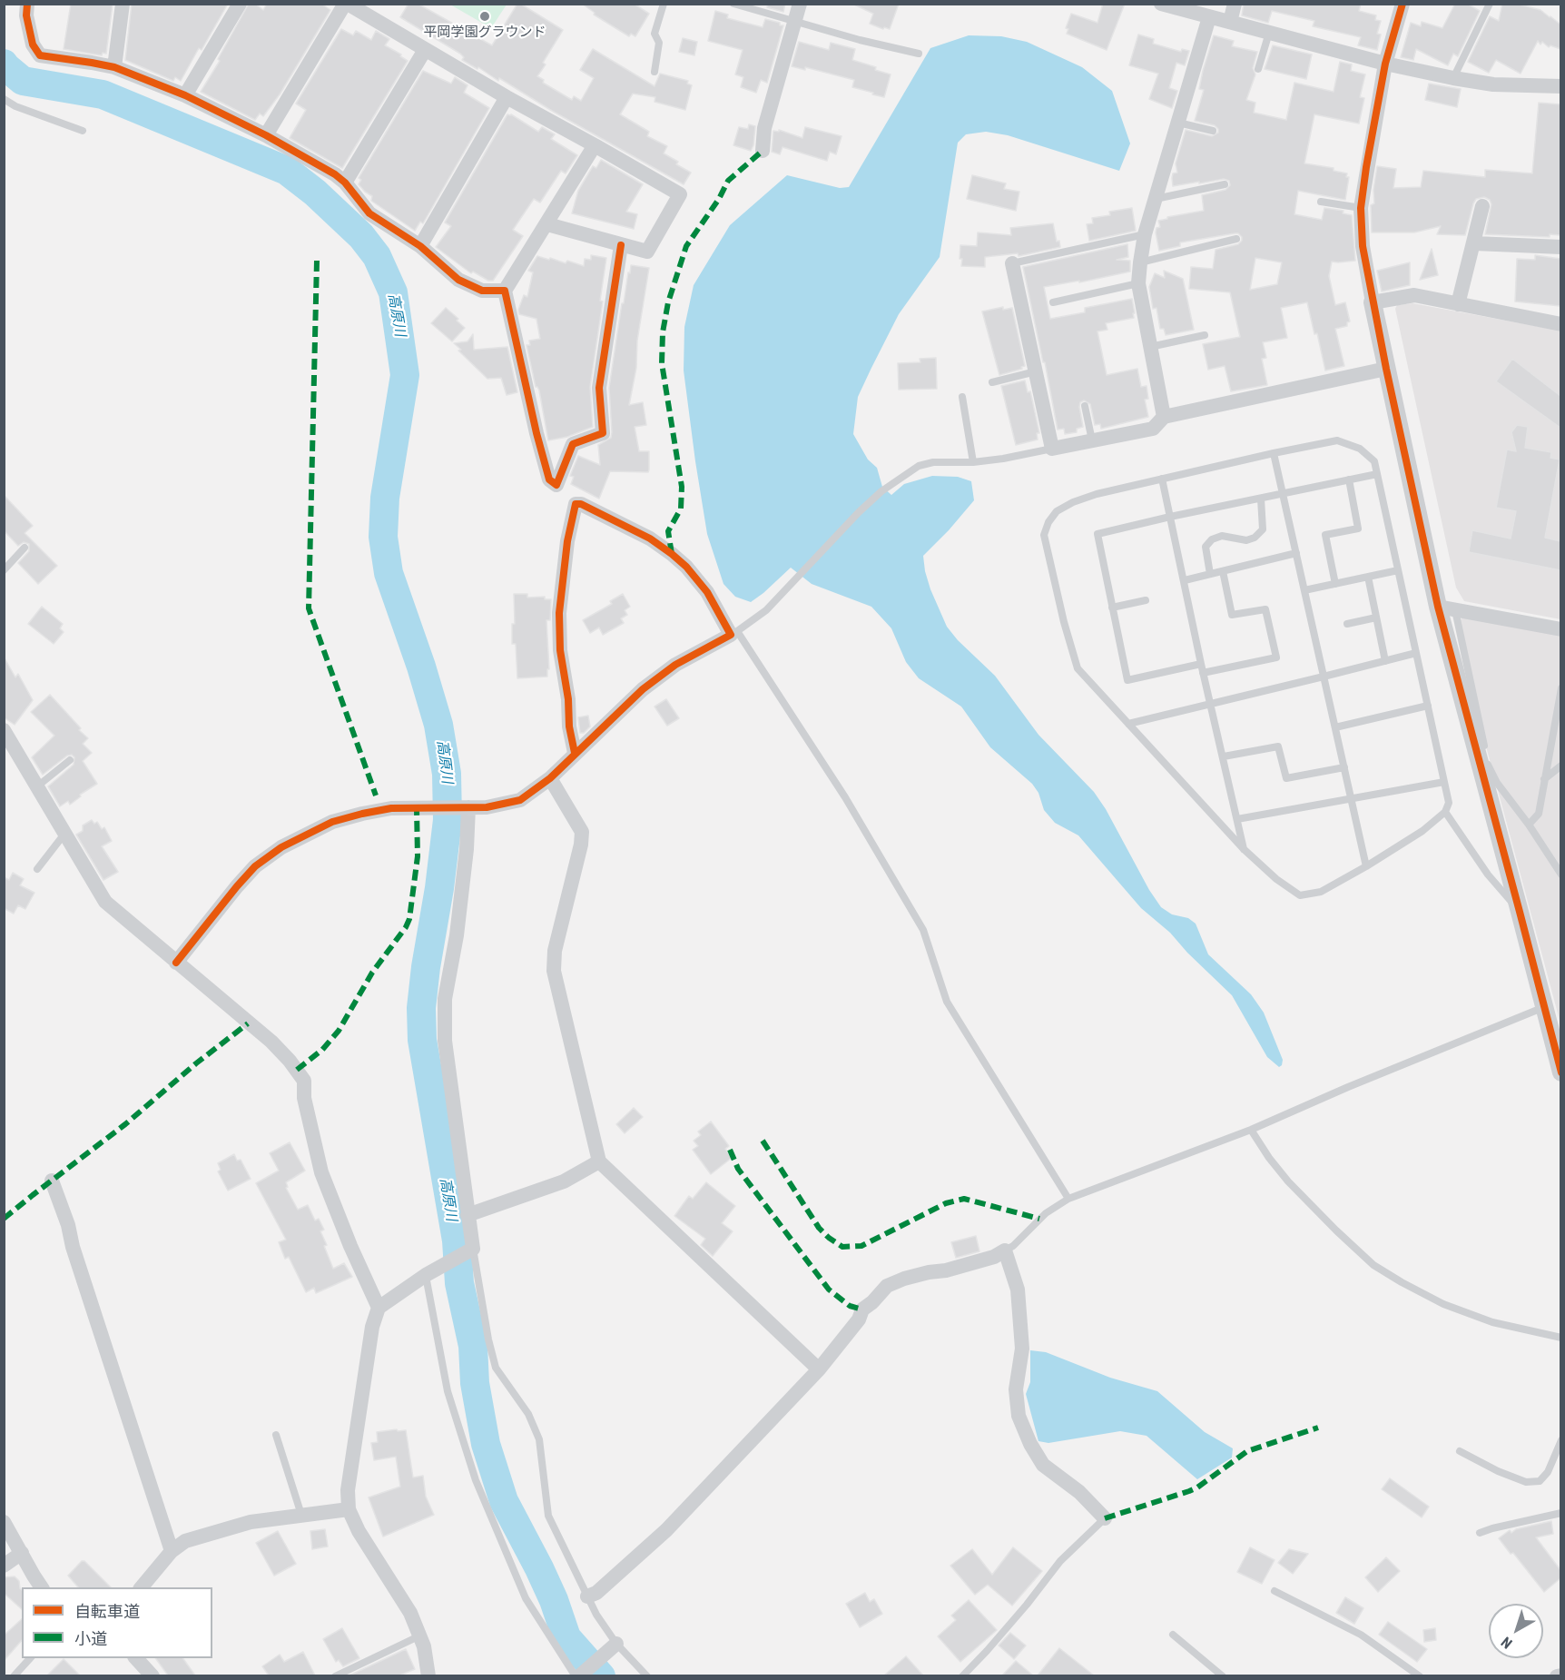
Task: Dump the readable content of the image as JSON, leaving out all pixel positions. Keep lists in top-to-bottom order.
{
  "water": ["高原川"],
  "places": ["平岡学園グラウンド"],
  "legend": ["自転車道", "小道"],
  "north": "bottom left"
}
